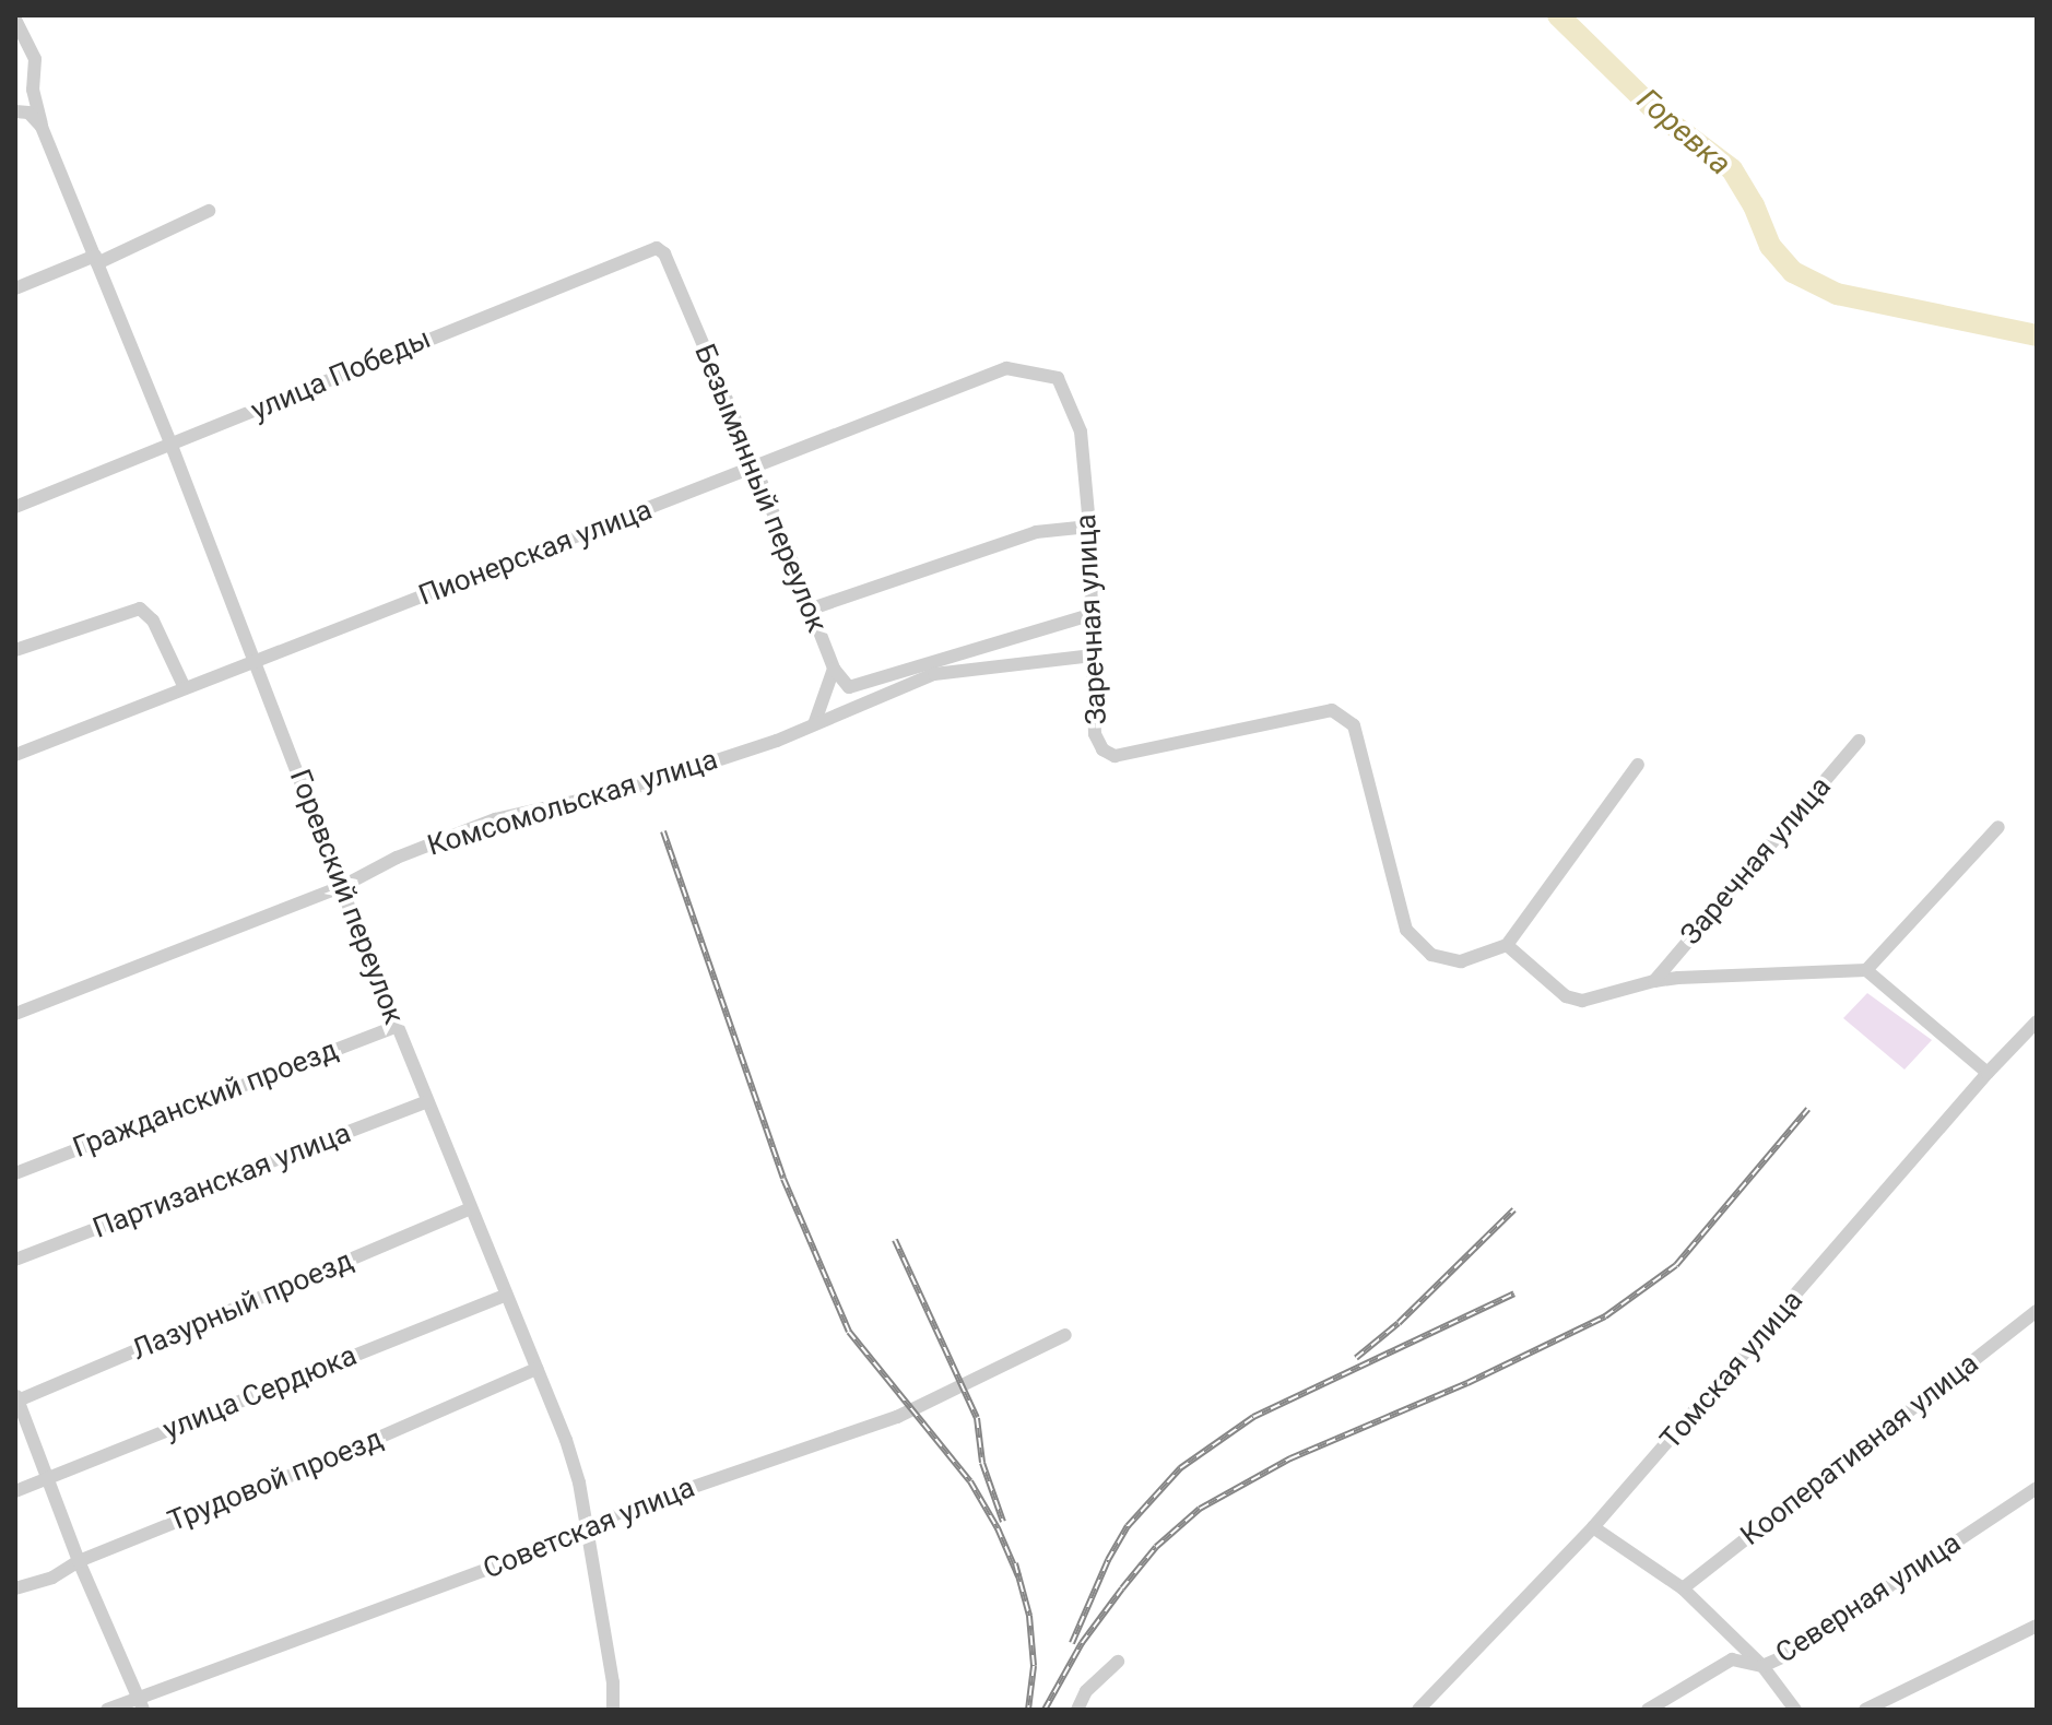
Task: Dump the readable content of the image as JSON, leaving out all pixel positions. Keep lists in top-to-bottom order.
{
  "streets": {
    "street": [
      "улица Победы",
      "Безымянный переулок",
      "Пионерская улица",
      "Заречная улица",
      "Комсомольская улица",
      "Горевский переулок",
      "Гражданский проезд",
      "Партизанская улица",
      "Лазурный проезд",
      "Томская улица",
      "улица Сердюка",
      "Кооперативная улица",
      "Трудовой проезд",
      "Советская улица",
      "Северная улица"
    ]
  },
  "crossings": [
    ["улица Победы", "Безымянный переулок"],
    ["улица Победы", "Горевский переулок"],
    ["Безымянный переулок", "Пионерская улица"],
    ["Безымянный переулок", "Комсомольская улица"],
    ["Пионерская улица", "Заречная улица"],
    ["Пионерская улица", "Горевский переулок"],
    ["Заречная улица", "Комсомольская улица"],
    ["Комсомольская улица", "Горевский переулок"],
    ["Горевский переулок", "Гражданский проезд"],
    ["Горевский переулок", "Партизанская улица"],
    ["Горевский переулок", "Лазурный проезд"],
    ["Горевский переулок", "улица Сердюка"],
    ["Горевский переулок", "Трудовой проезд"],
    ["Горевский переулок", "Советская улица"]
  ],
  "water": ["Горевка"]
}
